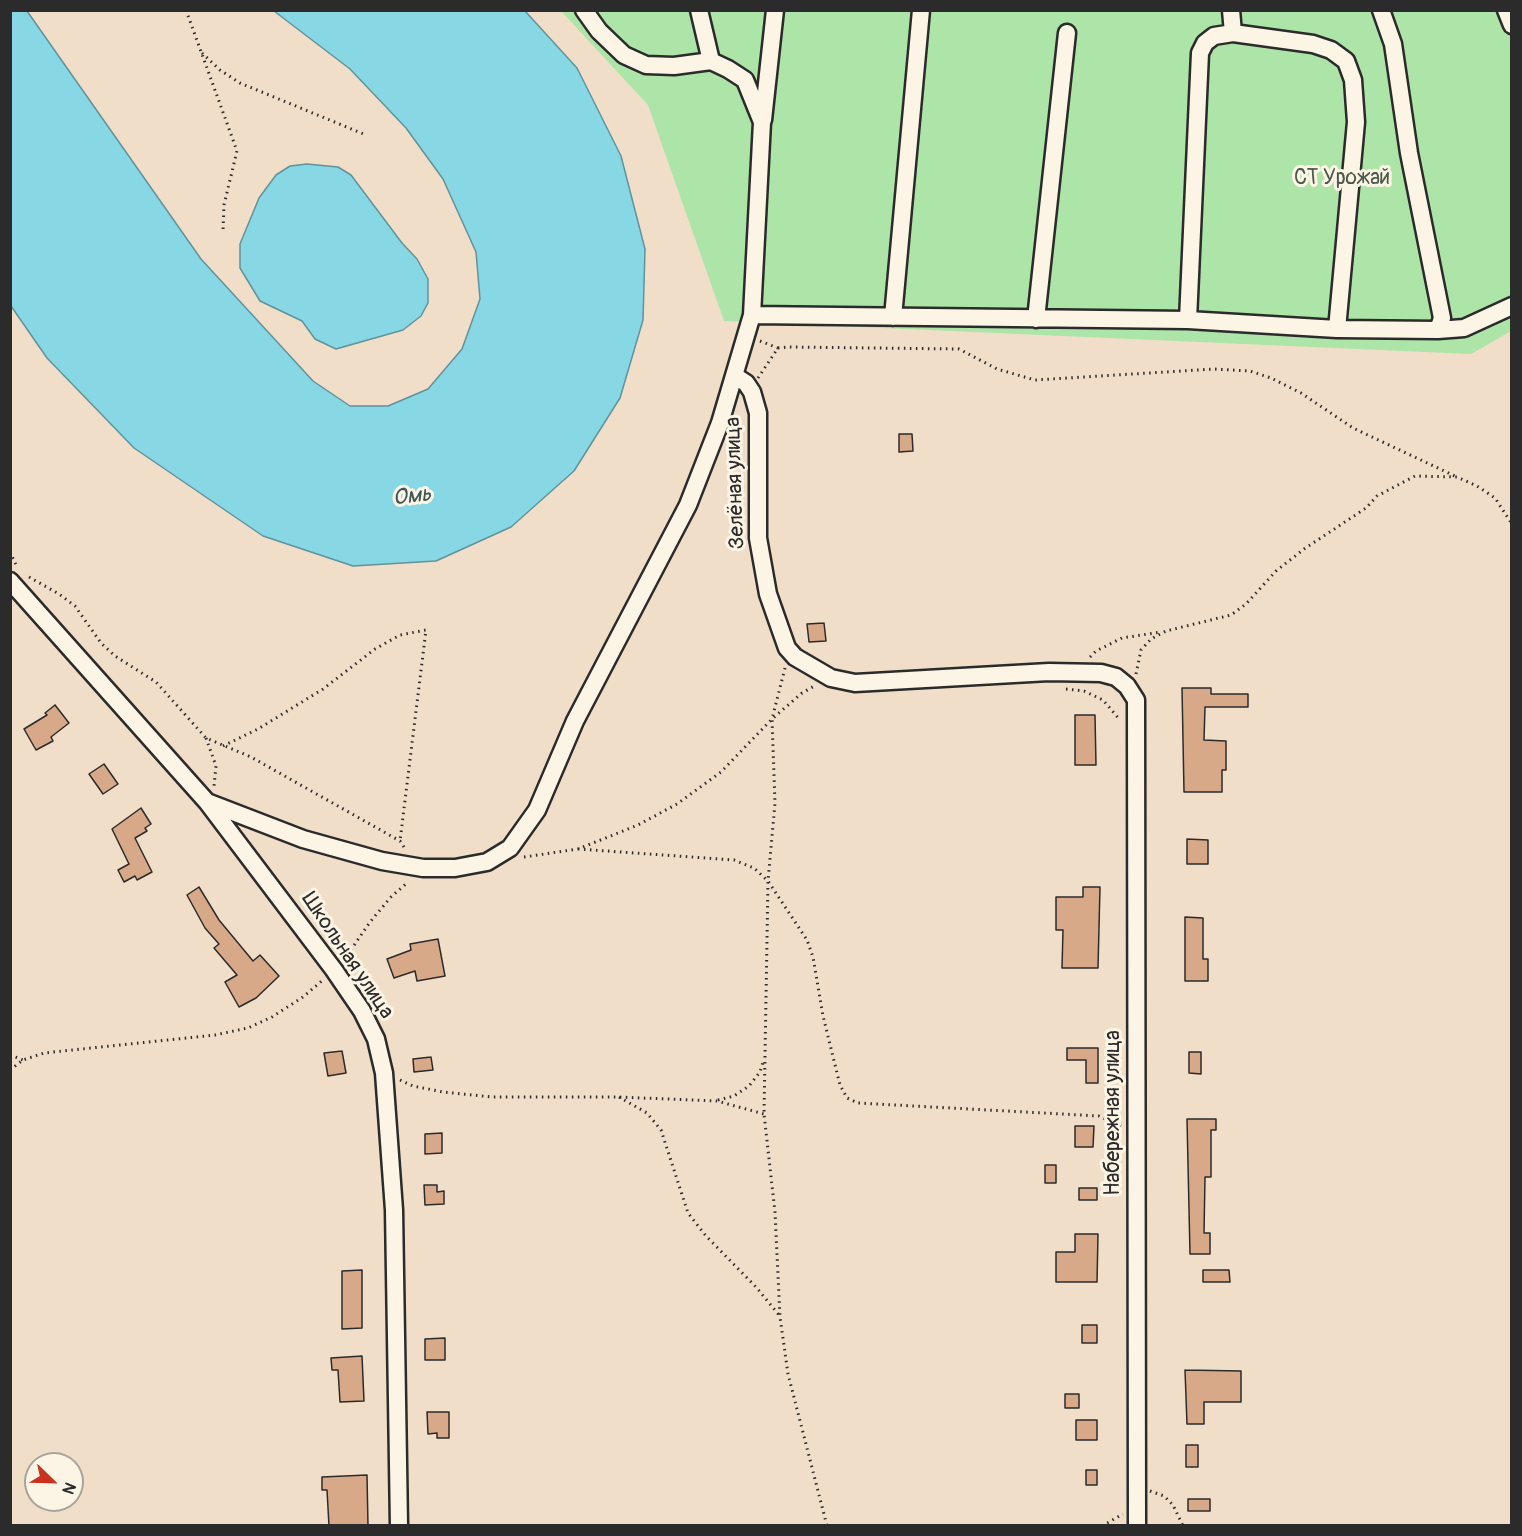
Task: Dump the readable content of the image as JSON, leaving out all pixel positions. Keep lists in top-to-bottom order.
{
  "streets": {
    "street": ["Зелёная улица", "Школьная улица", "Набережная улица"]
  },
  "water": ["Омь"],
  "parks": ["СТ Урожай"],
  "north": "bottom right"
}
